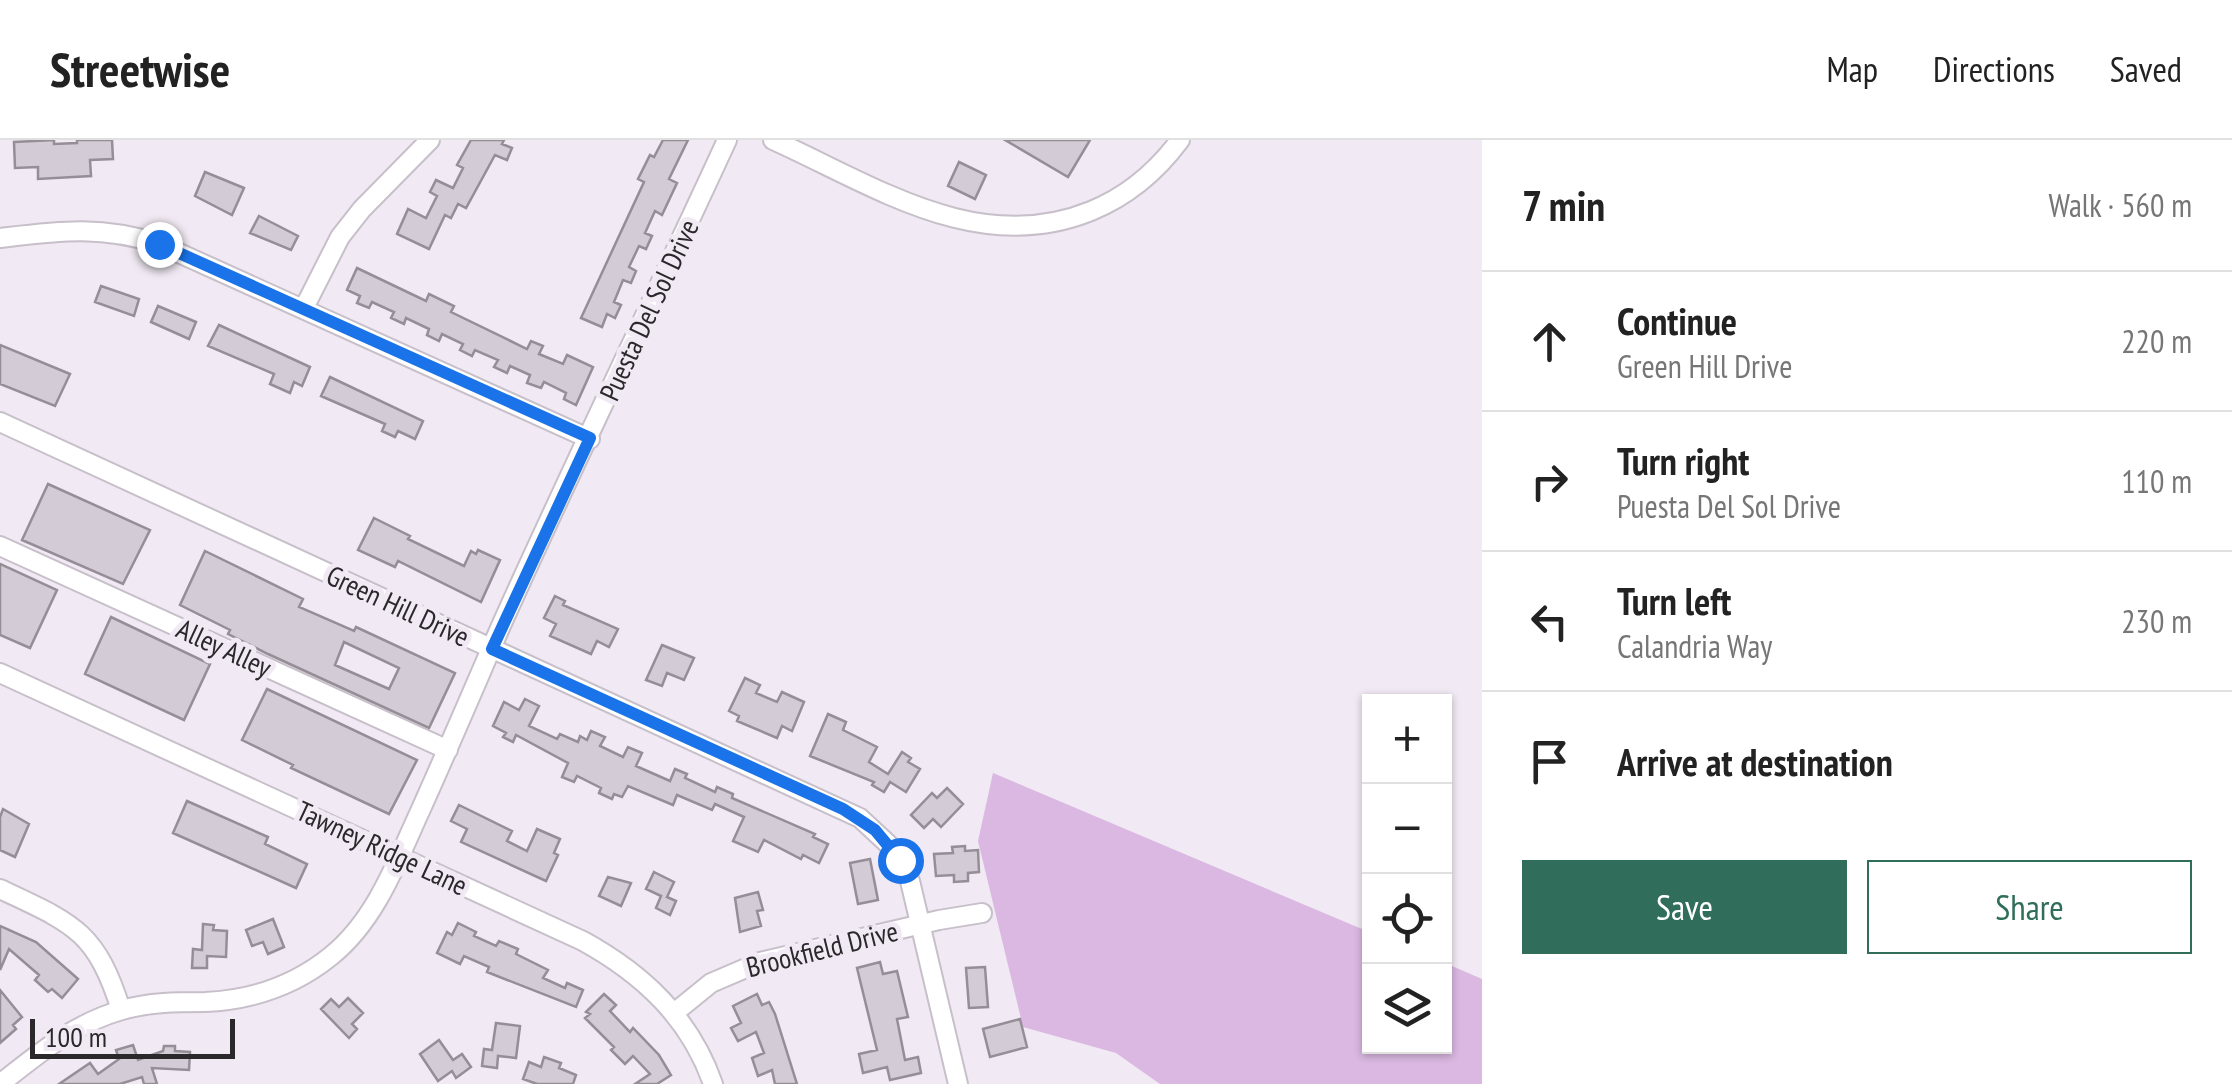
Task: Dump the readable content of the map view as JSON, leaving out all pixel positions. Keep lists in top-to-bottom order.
{
  "streets": {
    "street": [
      "Puesta Del Sol Drive",
      "Green Hill Drive",
      "Alley Alley",
      "Tawney Ridge Lane",
      "Brookfield Drive"
    ]
  },
  "crossings": [
    ["Puesta Del Sol Drive", "Green Hill Drive"],
    ["Puesta Del Sol Drive", "Alley Alley"],
    ["Puesta Del Sol Drive", "Tawney Ridge Lane"],
    ["Green Hill Drive", "Brookfield Drive"],
    ["Tawney Ridge Lane", "Brookfield Drive"]
  ],
  "scale_bar": "100 m",
  "page": {
    "header": "Streetwise",
    "nav": ["Map", "Directions", "Saved"],
    "heading": ["7 min", "Walk · 560 m"],
    "list": [
      ["Continue", "Green Hill Drive", "220 m"],
      ["Turn right", "Puesta Del Sol Drive", "110 m"],
      ["Turn left", "Calandria Way", "230 m"],
      "Arrive at destination"
    ],
    "map_buttons": ["+", "−"],
    "buttons": ["Save", "Share"],
    "scale": "100 m"
  }
}
